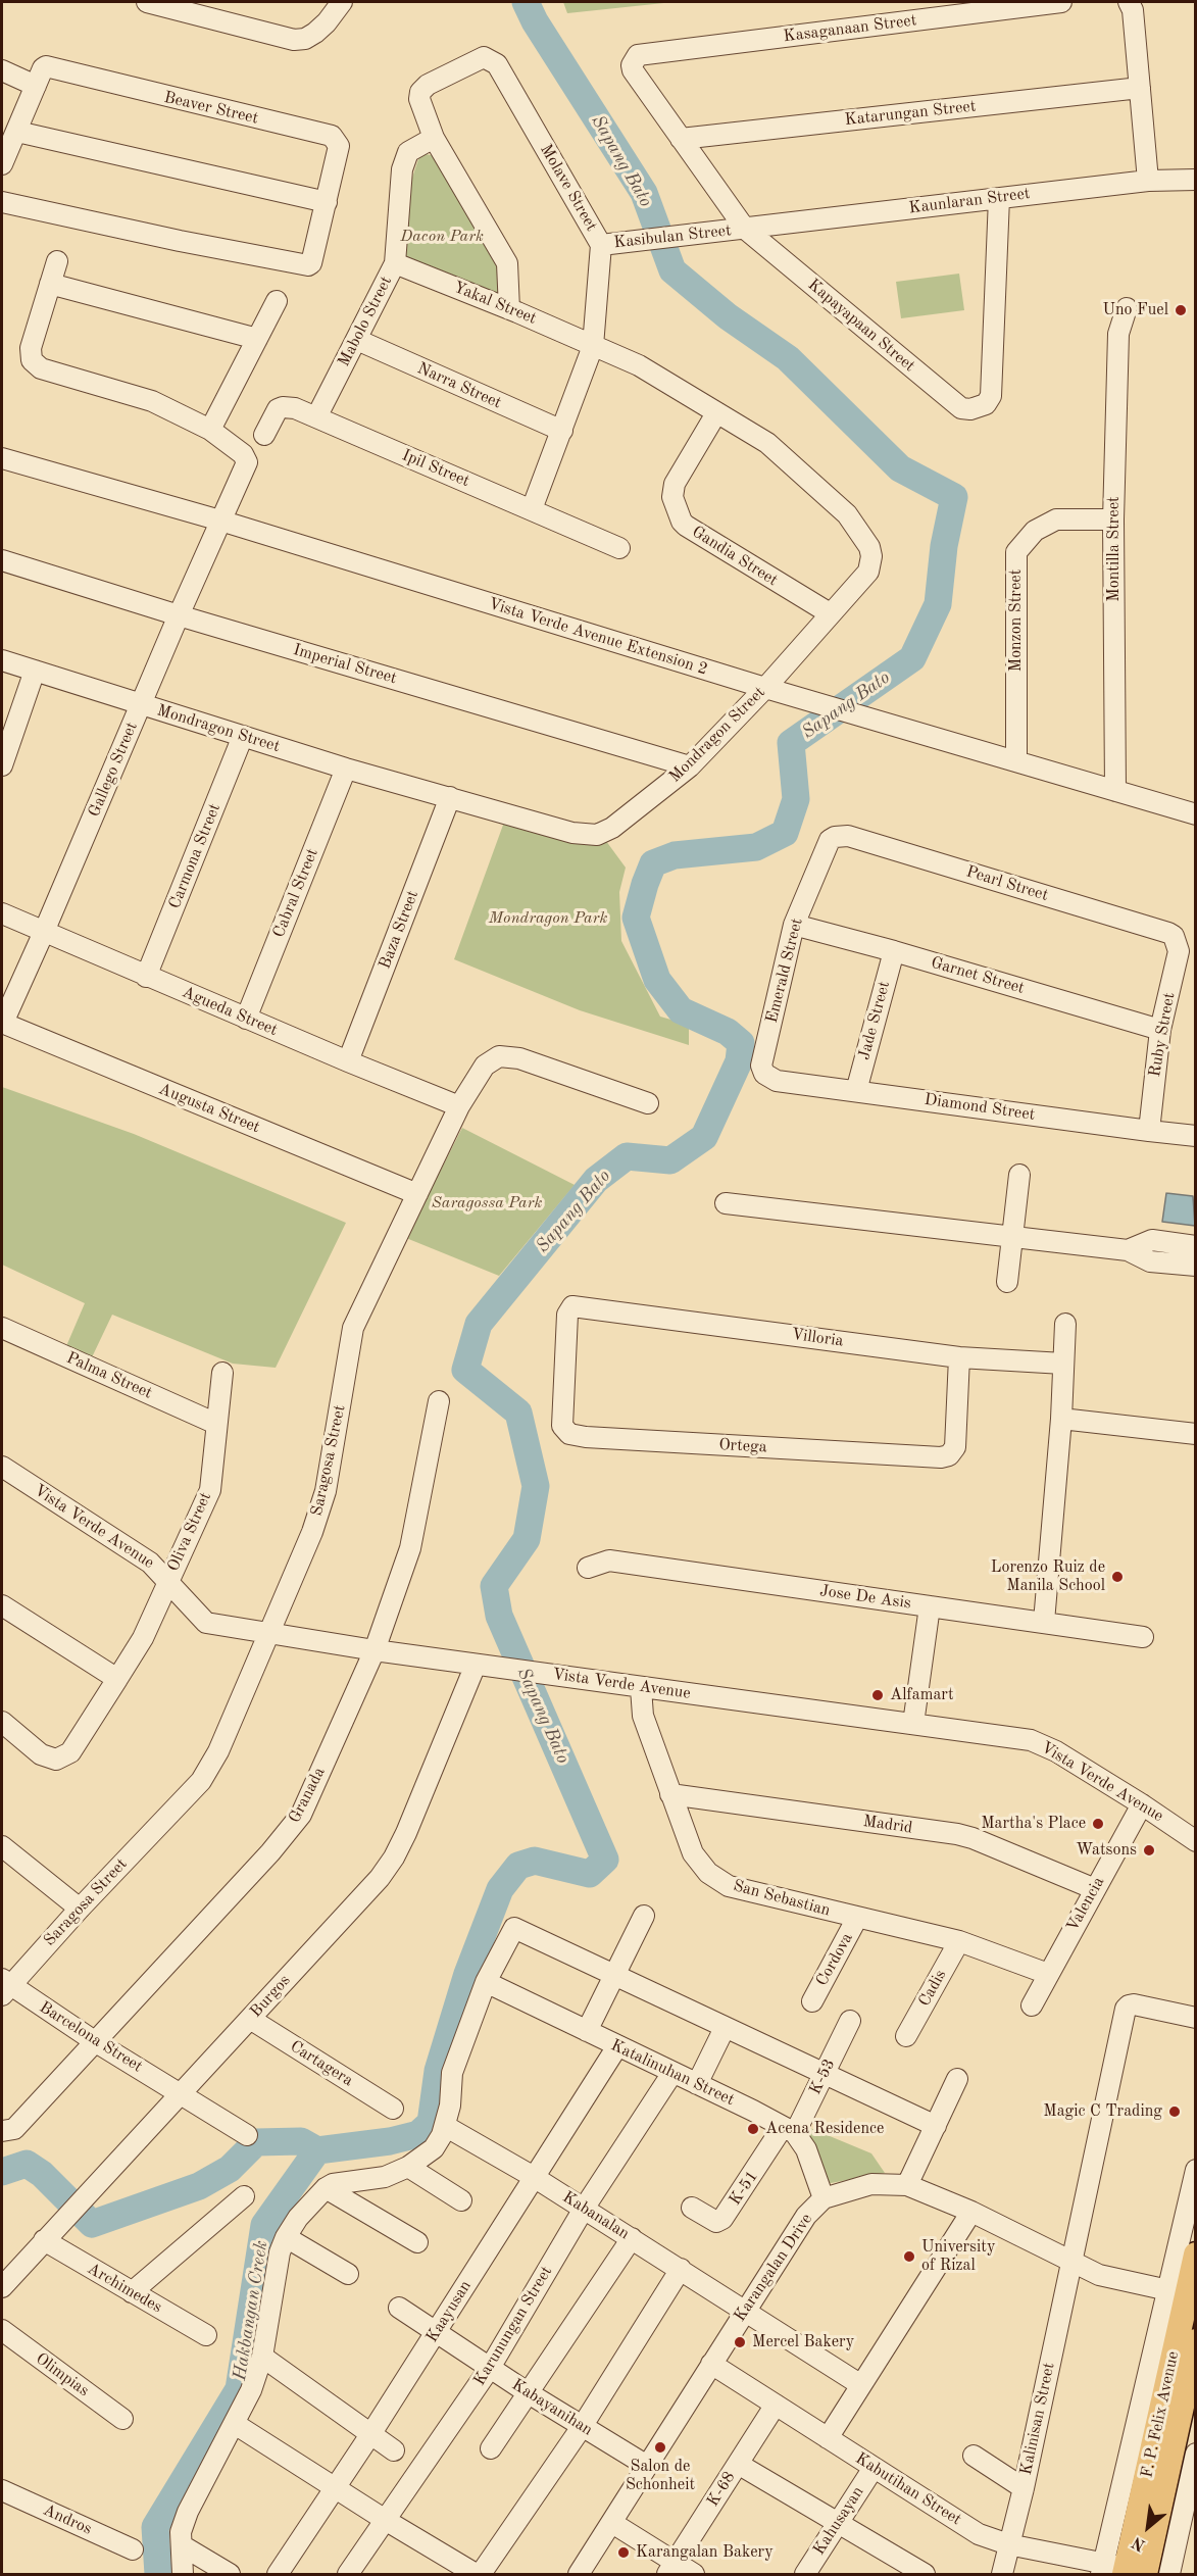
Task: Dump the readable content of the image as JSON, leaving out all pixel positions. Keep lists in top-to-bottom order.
{
  "streets": {
    "main road": ["F. P. Felix Avenue"],
    "street": [
      "Kasaganaan Street",
      "Beaver Street",
      "Katarungan Street",
      "Molave Street",
      "Kaunlaran Street",
      "Kasibulan Street",
      "Yakal Street",
      "Mabolo Street",
      "Kapayapaan Street",
      "Narra Street",
      "Ipil Street",
      "Montilla Street",
      "Gandia Street",
      "Monzon Street",
      "Vista Verde Avenue Extension 2",
      "Imperial Street",
      "Mondragon Street",
      "Gallego Street",
      "Carmona Street",
      "Pearl Street",
      "Cabral Street",
      "Baza Street",
      "Emerald Street",
      "Garnet Street",
      "Agueda Street",
      "Jade Street",
      "Ruby Street",
      "Diamond Street",
      "Augusta Street",
      "Villoria",
      "Palma Street",
      "Ortega",
      "Saragosa Street",
      "Vista Verde Avenue",
      "Oliva Street",
      "Jose De Asis",
      "Granada",
      "Madrid",
      "San Sebastian",
      "Valencia",
      "Cordova",
      "Cadis",
      "Burgos",
      "Barcelona Street",
      "Cartagera",
      "Katalinuhan Street",
      "K-53",
      "K-51",
      "Kabanalan",
      "Karangalan Drive",
      "Archimedes",
      "Kaayusan",
      "Karunungan Street",
      "Olimpias",
      "Kabayanihan",
      "Kalinisan Street",
      "K-68",
      "Kabutihan Street",
      "Andros",
      "Kahusayan"
    ]
  },
  "crossings": [
    ["Kasaganaan Street", "Kapayapaan Street"],
    ["Katarungan Street", "Kapayapaan Street"],
    ["Molave Street", "Kasibulan Street"],
    ["Molave Street", "Yakal Street"],
    ["Molave Street", "Mabolo Street"],
    ["Molave Street", "Narra Street"],
    ["Molave Street", "Ipil Street"],
    ["Molave Street", "Mondragon Street"],
    ["Kaunlaran Street", "Kasibulan Street"],
    ["Kaunlaran Street", "Kapayapaan Street"],
    ["Kasibulan Street", "Kapayapaan Street"],
    ["Yakal Street", "Mabolo Street"],
    ["Yakal Street", "Mondragon Street"],
    ["Mabolo Street", "Narra Street"],
    ["Mabolo Street", "Ipil Street"],
    ["Montilla Street", "Monzon Street"],
    ["Montilla Street", "Vista Verde Avenue Extension 2"],
    ["Gandia Street", "Mondragon Street"],
    ["Monzon Street", "Vista Verde Avenue Extension 2"],
    ["Vista Verde Avenue Extension 2", "Mondragon Street"],
    ["Vista Verde Avenue Extension 2", "Gallego Street"],
    ["Imperial Street", "Mondragon Street"],
    ["Imperial Street", "Gallego Street"],
    ["Mondragon Street", "Gallego Street"],
    ["Mondragon Street", "Carmona Street"],
    ["Mondragon Street", "Cabral Street"],
    ["Mondragon Street", "Baza Street"],
    ["Gallego Street", "Agueda Street"],
    ["Gallego Street", "Augusta Street"],
    ["Carmona Street", "Agueda Street"],
    ["Pearl Street", "Emerald Street"],
    ["Pearl Street", "Ruby Street"],
    ["Cabral Street", "Agueda Street"],
    ["Baza Street", "Agueda Street"],
    ["Emerald Street", "Garnet Street"],
    ["Emerald Street", "Diamond Street"],
    ["Garnet Street", "Jade Street"],
    ["Garnet Street", "Ruby Street"],
    ["Agueda Street", "Saragosa Street"],
    ["Jade Street", "Diamond Street"],
    ["Ruby Street", "Diamond Street"],
    ["Augusta Street", "Saragosa Street"],
    ["Villoria", "Ortega"],
    ["Palma Street", "Oliva Street"],
    ["Saragosa Street", "Vista Verde Avenue"],
    ["Saragosa Street", "Barcelona Street"],
    ["Vista Verde Avenue", "Oliva Street"],
    ["Vista Verde Avenue", "Granada"],
    ["Vista Verde Avenue", "San Sebastian"],
    ["Vista Verde Avenue", "Valencia"],
    ["Vista Verde Avenue", "Burgos"],
    ["Granada", "Barcelona Street"],
    ["Madrid", "San Sebastian"],
    ["Madrid", "Valencia"],
    ["San Sebastian", "Valencia"],
    ["San Sebastian", "Cordova"],
    ["San Sebastian", "Cadis"],
    ["Burgos", "Barcelona Street"],
    ["Burgos", "Cartagera"],
    ["Burgos", "Archimedes"],
    ["Katalinuhan Street", "K-53"],
    ["Katalinuhan Street", "K-51"],
    ["Katalinuhan Street", "Kaayusan"],
    ["Katalinuhan Street", "Karunungan Street"],
    ["K-53", "K-51"],
    ["Kabanalan", "Karangalan Drive"],
    ["Kabanalan", "Kaayusan"],
    ["Kabanalan", "Karunungan Street"],
    ["Karangalan Drive", "Kabayanihan"],
    ["Karangalan Drive", "F. P. Felix Avenue"],
    ["Karangalan Drive", "Kalinisan Street"],
    ["Karangalan Drive", "Kabutihan Street"],
    ["Kaayusan", "Kabayanihan"],
    ["Karunungan Street", "Kabayanihan"],
    ["F. P. Felix Avenue", "Kabutihan Street"],
    ["Kalinisan Street", "Kabutihan Street"],
    ["K-68", "Kabutihan Street"],
    ["Kabutihan Street", "Kahusayan"]
  ],
  "water": ["Sapang Bato", "Hakbangan Creek"],
  "parks": ["Dacon Park", "Mondragon Park", "Saragossa Park"],
  "places": [
    "Uno Fuel",
    "Lorenzo Ruiz de Manila School",
    "Alfamart",
    "Martha's Place",
    "Watsons",
    "Magic C Trading",
    "Acena Residence",
    "University of Rizal",
    "Mercel Bakery",
    "Salon de Schonheit",
    "Karangalan Bakery"
  ],
  "north": "bottom left"
}
